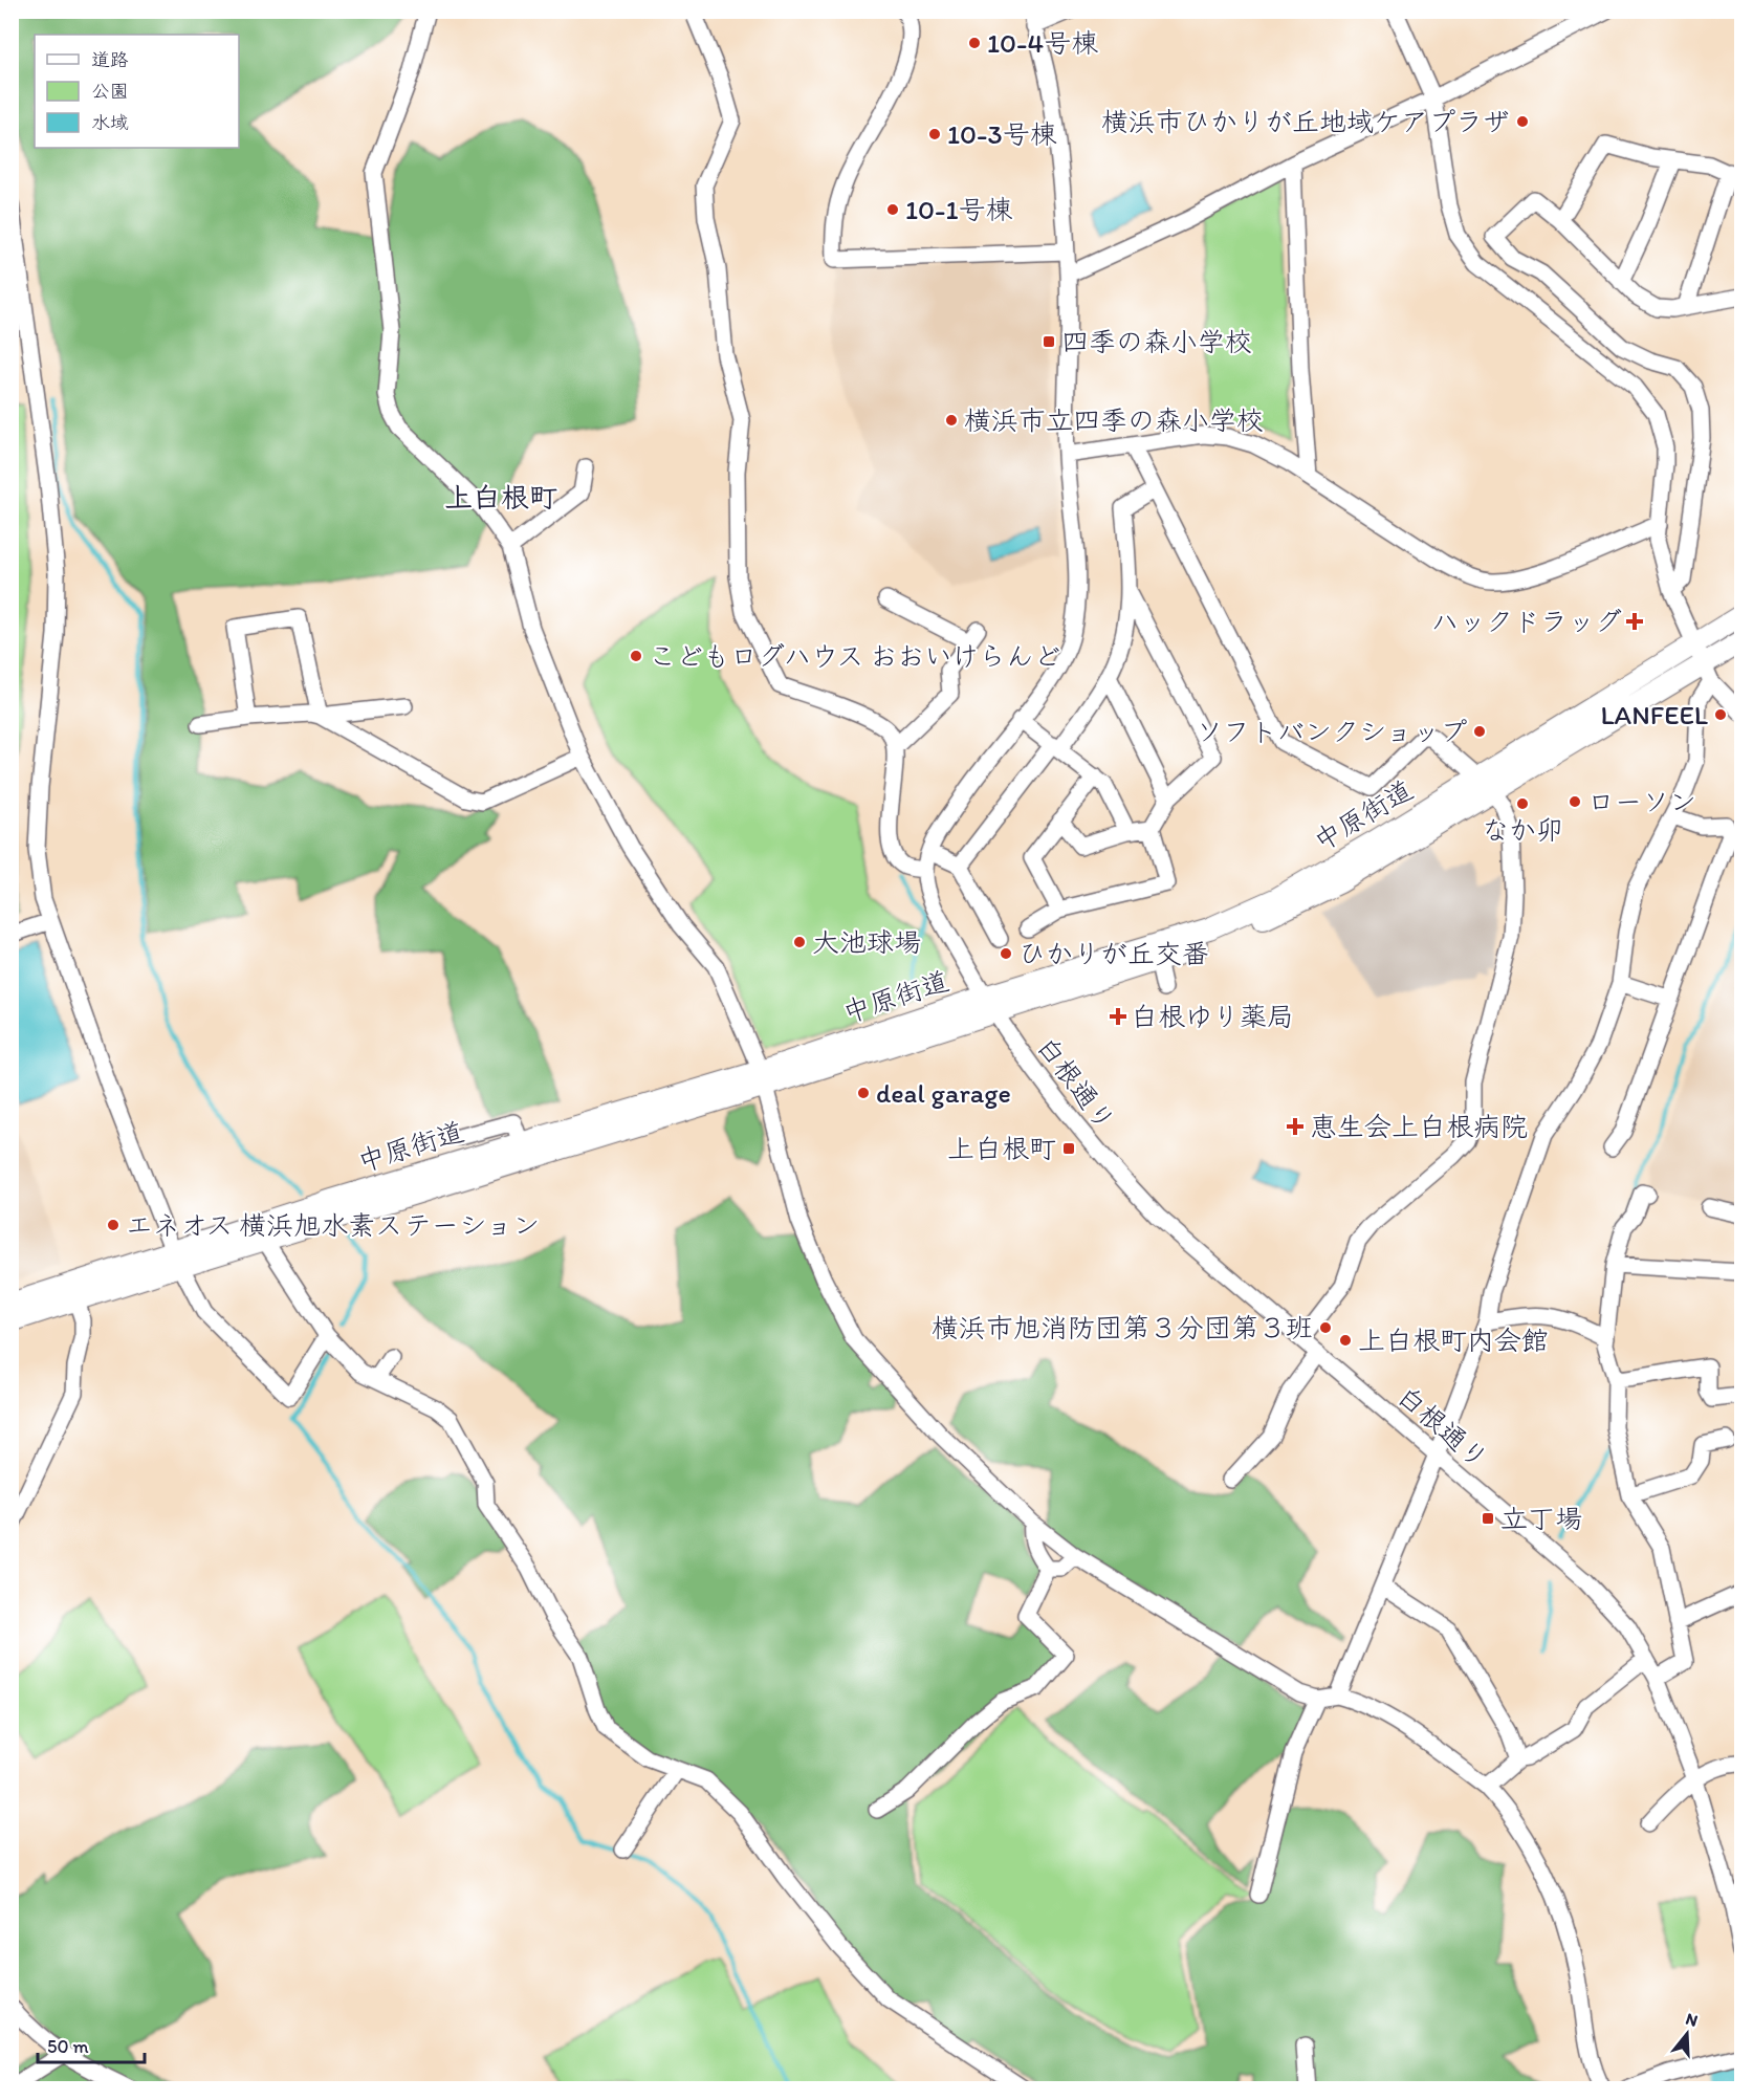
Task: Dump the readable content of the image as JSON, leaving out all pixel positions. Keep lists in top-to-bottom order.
{
  "streets": {
    "main road": ["中原街道"],
    "street": ["白根通り"]
  },
  "crossings": [
    ["中原街道", "白根通り"]
  ],
  "districts": ["上白根町"],
  "places": {
    "other": [
      "10-4号棟",
      "横浜市ひかりが丘地域ケアプラザ",
      "10-3号棟",
      "10-1号棟",
      "横浜市立四季の森小学校",
      "こどもログハウス おおいけらんど",
      "LANFEEL",
      "ソフトバンクショップ",
      "ローソン",
      "なか卯",
      "大池球場",
      "ひかりが丘交番",
      "deal garage",
      "エネオス 横浜旭水素ステーション",
      "横浜市旭消防団第３分団第３班",
      "上白根町内会館"
    ],
    "transit": ["四季の森小学校", "上白根町", "立丁場"],
    "health": ["ハックドラッグ", "白根ゆり薬局", "恵生会上白根病院"]
  },
  "legend": ["道路", "公園", "水域"],
  "scale_bar": "50 m",
  "north": "top"
}
